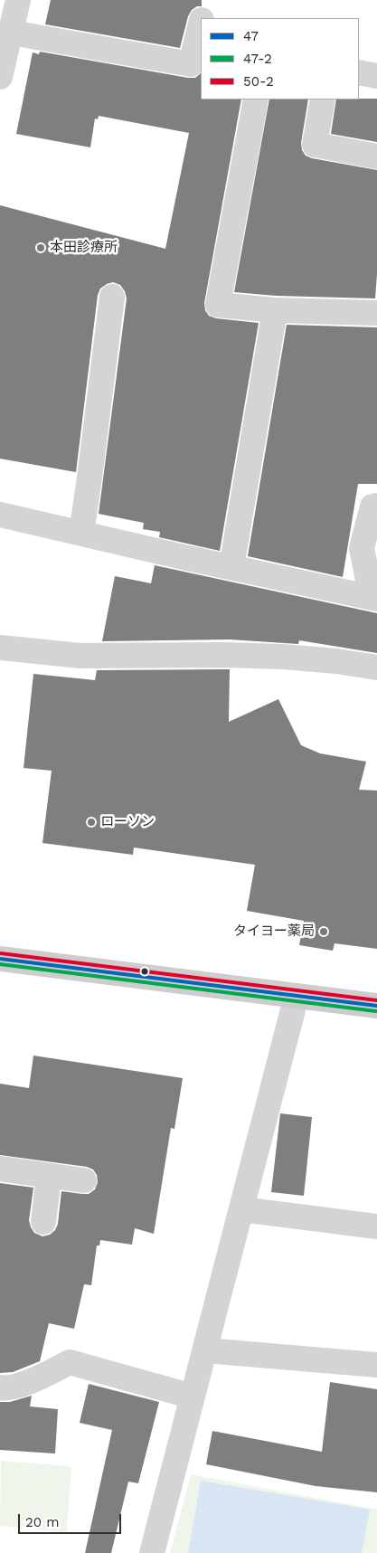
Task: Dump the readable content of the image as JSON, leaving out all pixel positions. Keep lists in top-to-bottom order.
{
  "places": ["本田診療所", "ローソン", "タイヨー薬局"],
  "lines": ["transit line 50-2", "transit line 47", "transit line 47-2"],
  "legend": ["47", "47-2", "50-2"],
  "scale_bar": "20 m"
}
